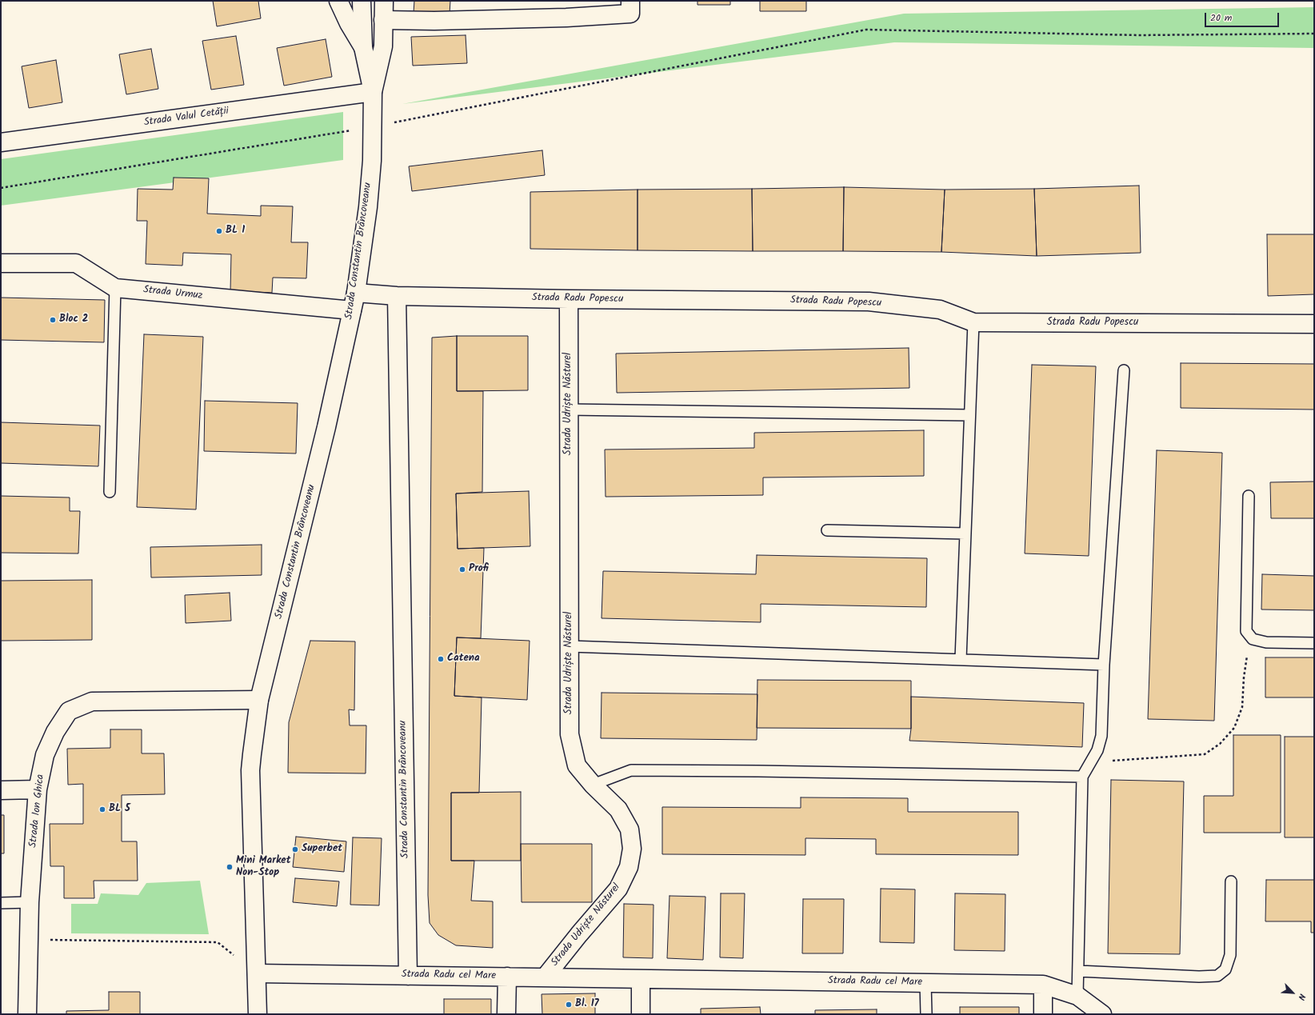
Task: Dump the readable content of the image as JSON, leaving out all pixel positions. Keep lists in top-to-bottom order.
{
  "streets": {
    "street": [
      "Strada Valul Cetății",
      "Strada Constantin Brâncoveanu",
      "Strada Urmuz",
      "Strada Radu Popescu",
      "Strada Udriște Năsturel",
      "Strada Ion Ghica",
      "Strada Radu cel Mare"
    ]
  },
  "crossings": [
    ["Strada Valul Cetății", "Strada Constantin Brâncoveanu"],
    ["Strada Constantin Brâncoveanu", "Strada Urmuz"],
    ["Strada Constantin Brâncoveanu", "Strada Radu Popescu"],
    ["Strada Constantin Brâncoveanu", "Strada Ion Ghica"],
    ["Strada Constantin Brâncoveanu", "Strada Radu cel Mare"],
    ["Strada Radu Popescu", "Strada Udriște Năsturel"],
    ["Strada Udriște Năsturel", "Strada Radu cel Mare"]
  ],
  "places": [
    "BL 1",
    "Bloc 2",
    "Profi",
    "Catena",
    "BL 5",
    "Superbet",
    "Mini Market Non-Stop",
    "Bl. 17"
  ],
  "scale_bar": "20 m",
  "north": "bottom right"
}
